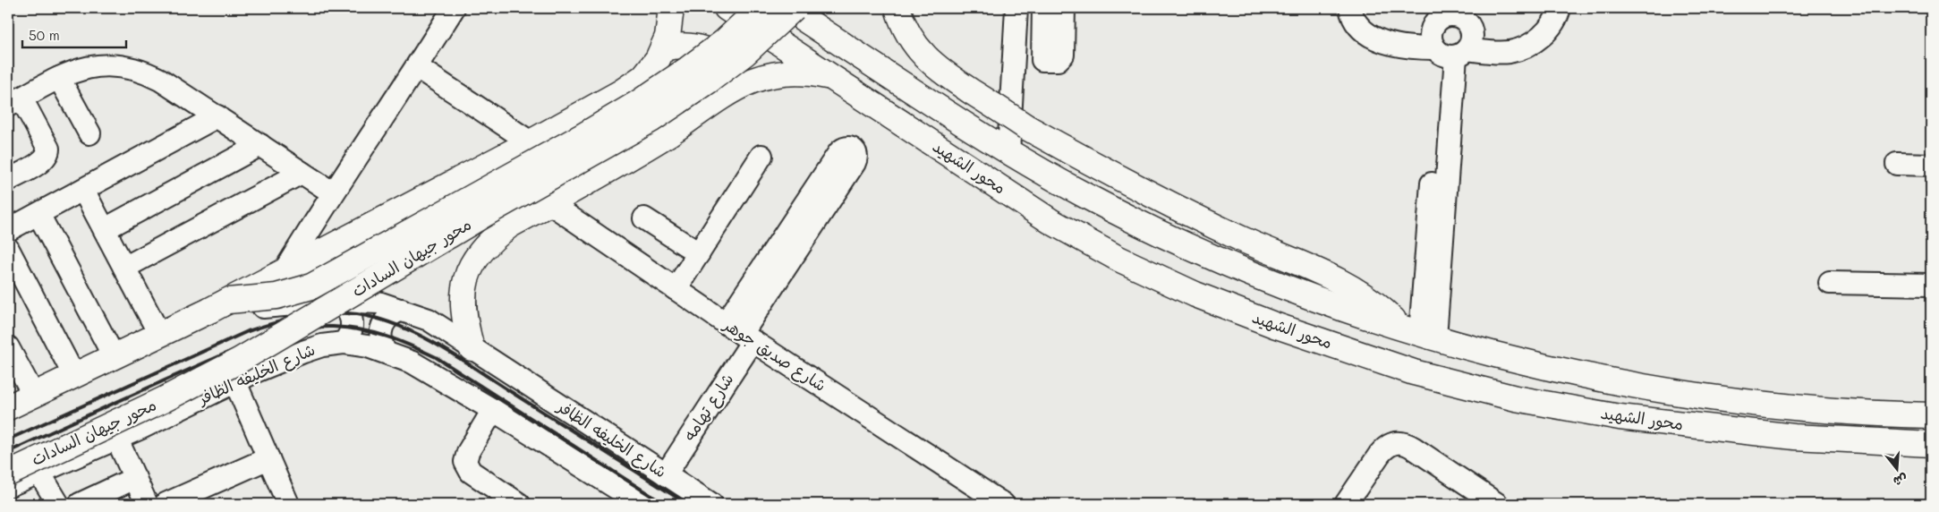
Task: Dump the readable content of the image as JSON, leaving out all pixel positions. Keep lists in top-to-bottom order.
{
  "streets": {
    "main road": ["محور الشهيد", "محور جيهان السادات"],
    "street": ["شارع صديق جوهر", "شارع الخليفه الظافر", "شارع تهامه"]
  },
  "crossings": [
    ["محور جيهان السادات", "شارع الخليفه الظافر"],
    ["شارع صديق جوهر", "شارع تهامه"],
    ["شارع الخليفه الظافر", "شارع تهامه"]
  ],
  "scale_bar": "50 m",
  "north": "bottom"
}
